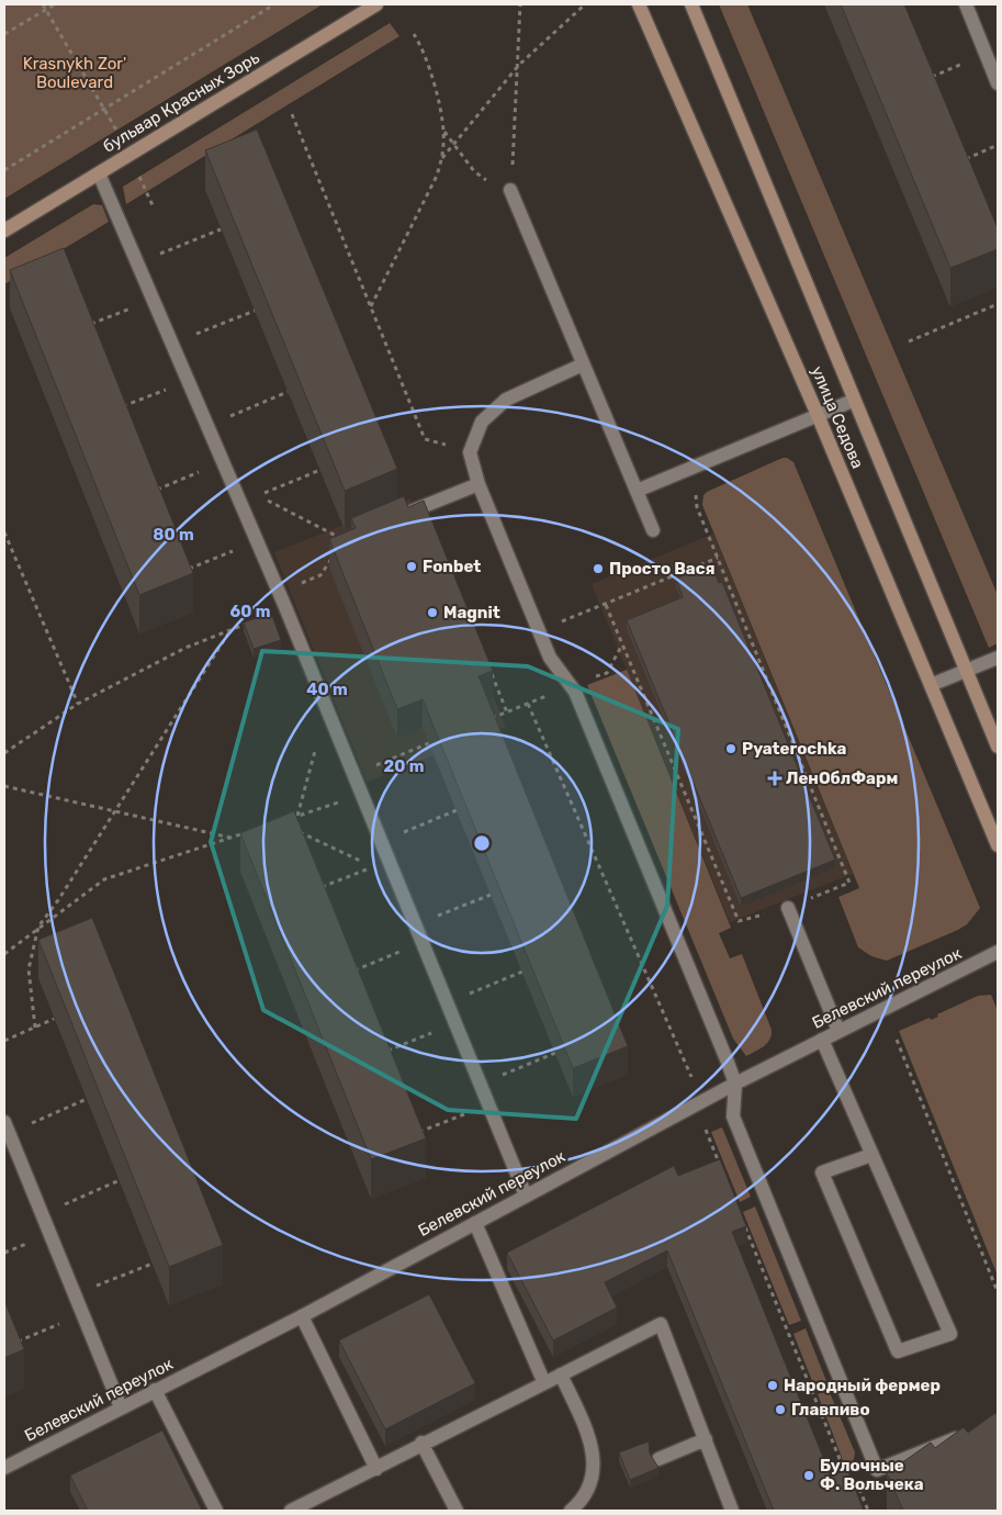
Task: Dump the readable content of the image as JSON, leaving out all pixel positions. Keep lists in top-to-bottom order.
{
  "streets": {
    "main road": ["бульвар Красных Зорь", "улица Седова"],
    "street": ["Белевский переулок"]
  },
  "parks": ["Krasnykh Zor' Boulevard"],
  "places": {
    "other": [
      "Fonbet",
      "Просто Вася",
      "Magnit",
      "Pyaterochka",
      "Народный фермер",
      "Главпиво",
      "Булочные Ф. Вольчека"
    ],
    "health": ["ЛенОблФарм"]
  },
  "rings": [
    "80 m",
    "60 m",
    "40 m",
    "20 m"
  ]
}
